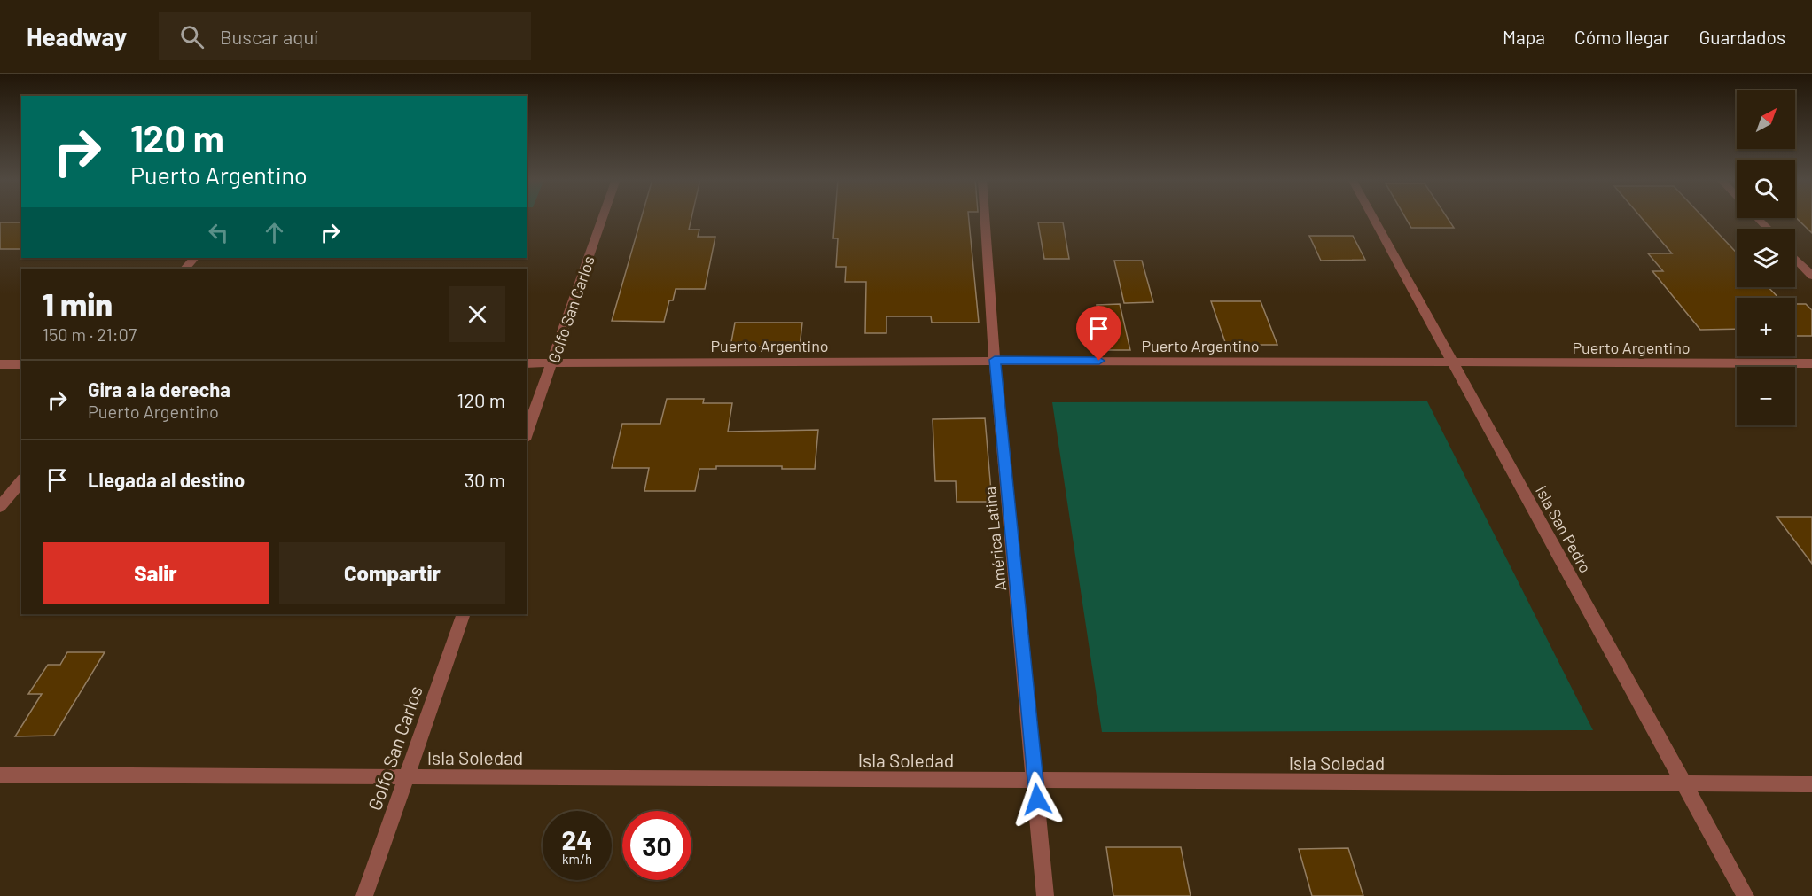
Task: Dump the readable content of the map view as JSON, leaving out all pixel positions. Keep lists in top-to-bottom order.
{
  "streets": {
    "street": [
      "Golfo San Carlos",
      "Puerto Argentino",
      "Isla San Pedro",
      "América Latina",
      "Isla Soledad"
    ]
  },
  "crossings": [
    ["Golfo San Carlos", "Puerto Argentino"],
    ["Golfo San Carlos", "Isla Soledad"],
    ["Puerto Argentino", "Isla San Pedro"],
    ["Puerto Argentino", "América Latina"],
    ["Isla San Pedro", "Isla Soledad"],
    ["América Latina", "Isla Soledad"]
  ],
  "north": "top right",
  "page": {
    "header": "Headway",
    "search": "Buscar aquí",
    "nav": ["Mapa", "Cómo llegar", "Guardados"],
    "map_buttons": ["+", "−"],
    "turn": ["120 m", "Puerto Argentino"],
    "heading": ["1 min", "150 m · 21:07"],
    "list": [
      {
        "name": "Gira a la derecha",
        "note": "Puerto Argentino",
        "value": "120 m"
      },
      {
        "name": "Llegada al destino",
        "value": "30 m"
      }
    ],
    "buttons": ["Salir", "Compartir"],
    "speed": "24 km/h",
    "limit": "30"
  }
}
